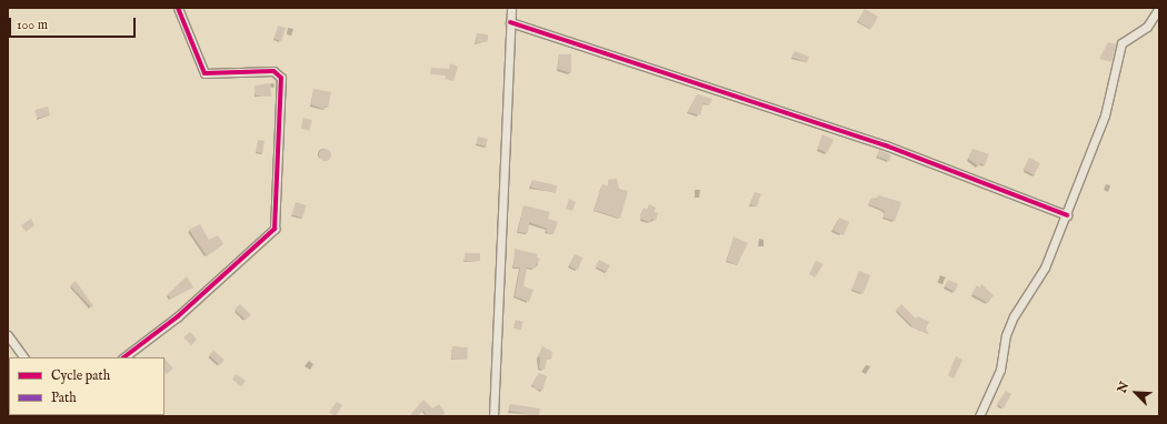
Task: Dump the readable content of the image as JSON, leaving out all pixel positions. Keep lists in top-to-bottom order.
{
  "legend": ["Cycle path", "Path"],
  "scale_bar": "100 m",
  "north": "top left"
}
